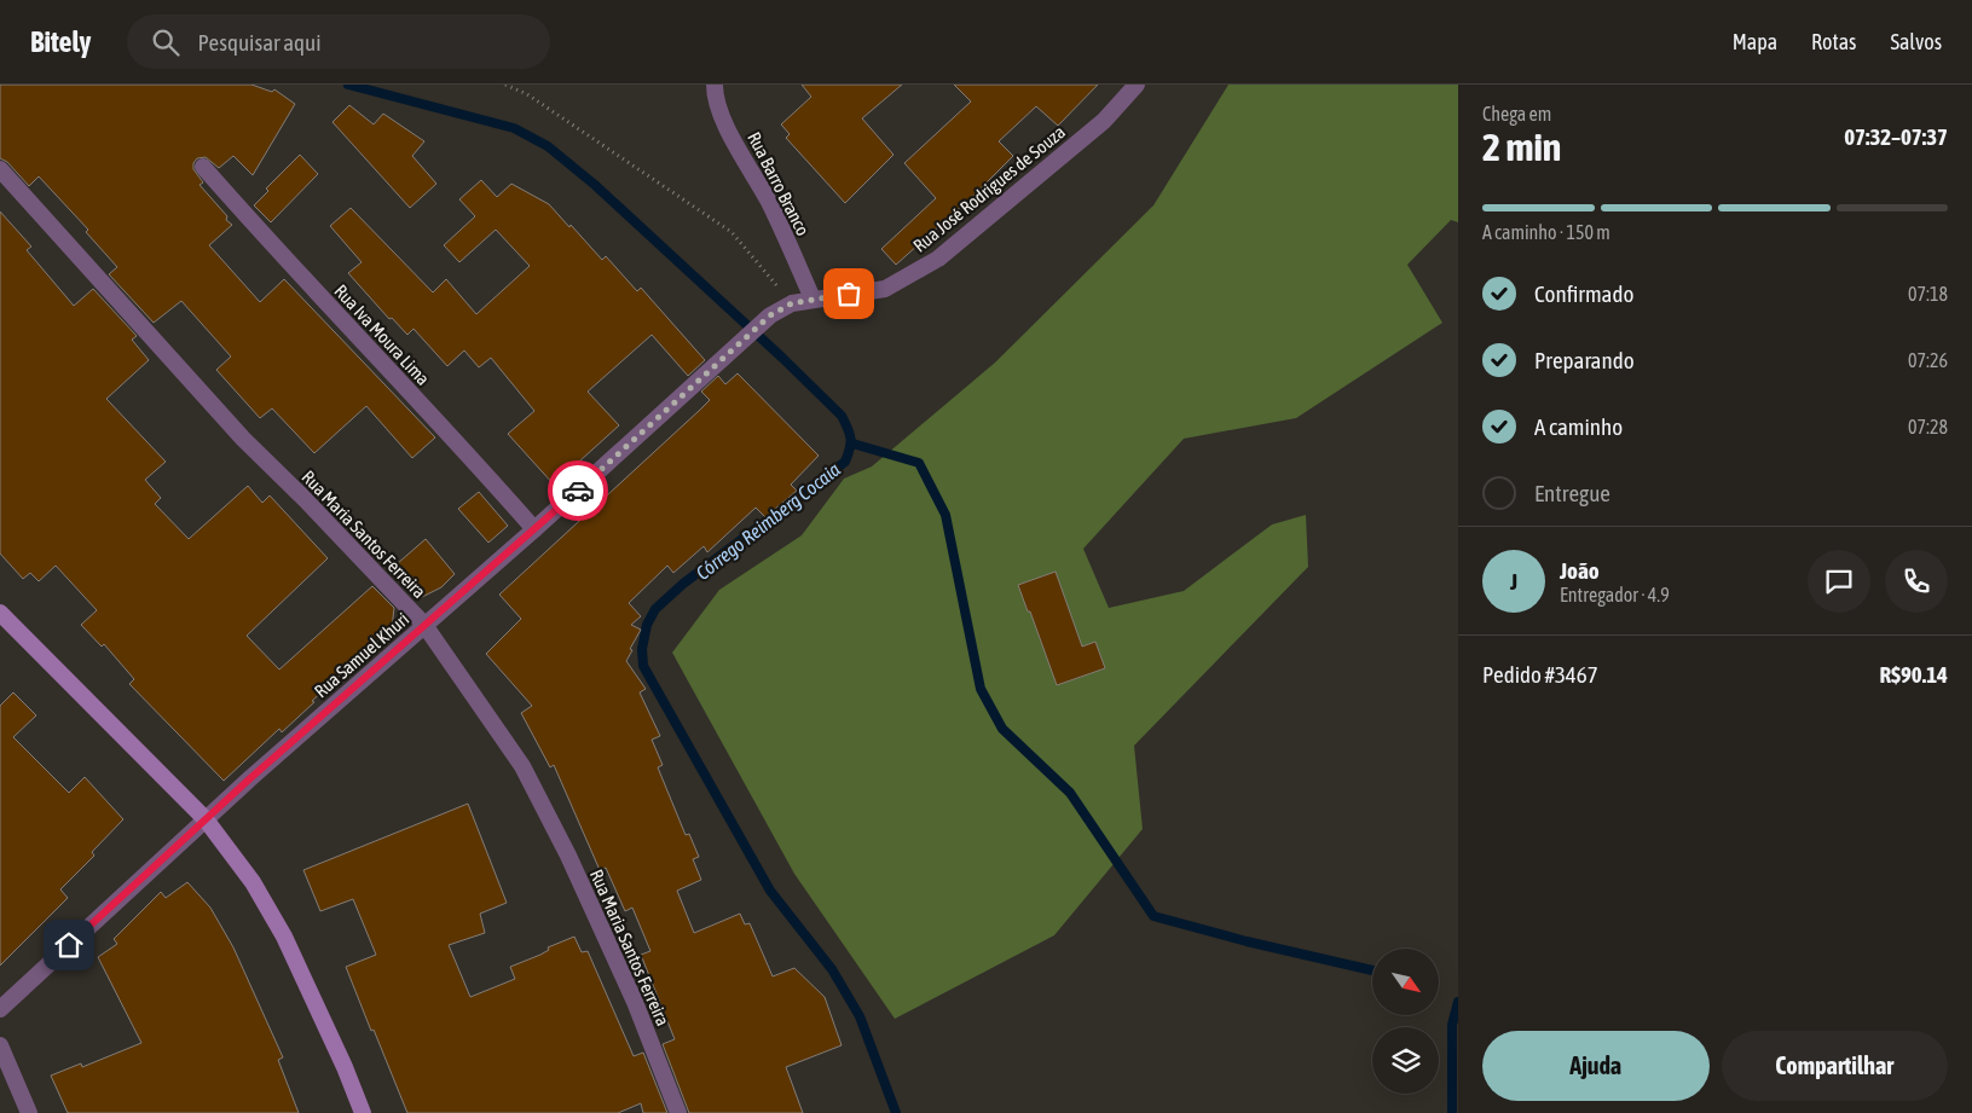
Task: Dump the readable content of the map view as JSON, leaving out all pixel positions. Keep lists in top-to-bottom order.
{
  "streets": {
    "street": [
      "Rua Barro Branco",
      "Rua José Rodrigues de Souza",
      "Rua Iva Moura Lima",
      "Rua Maria Santos Ferreira",
      "Rua Samuel Khuri"
    ]
  },
  "crossings": [
    ["Rua Barro Branco", "Rua José Rodrigues de Souza"],
    ["Rua Barro Branco", "Rua Samuel Khuri"],
    ["Rua José Rodrigues de Souza", "Rua Samuel Khuri"],
    ["Rua Iva Moura Lima", "Rua Samuel Khuri"],
    ["Rua Maria Santos Ferreira", "Rua Samuel Khuri"]
  ],
  "water": ["Córrego Reimberg Cocaia"],
  "north": "bottom right",
  "page": {
    "header": "Bitely",
    "search": "Pesquisar aqui",
    "nav": ["Mapa", "Rotas", "Salvos"],
    "heading": ["2 min", "Chega em", "07:32–07:37"],
    "panel": [
      "João",
      "Entregador · 4.9",
      "Pedido #3467",
      "R$90.14"
    ],
    "bar": "A caminho · 150 m",
    "list": [
      ["Confirmado", "07:18"],
      ["Preparando", "07:26"],
      ["A caminho", "07:28"],
      "Entregue"
    ],
    "round": "J",
    "buttons": ["Ajuda", "Compartilhar"]
  }
}
